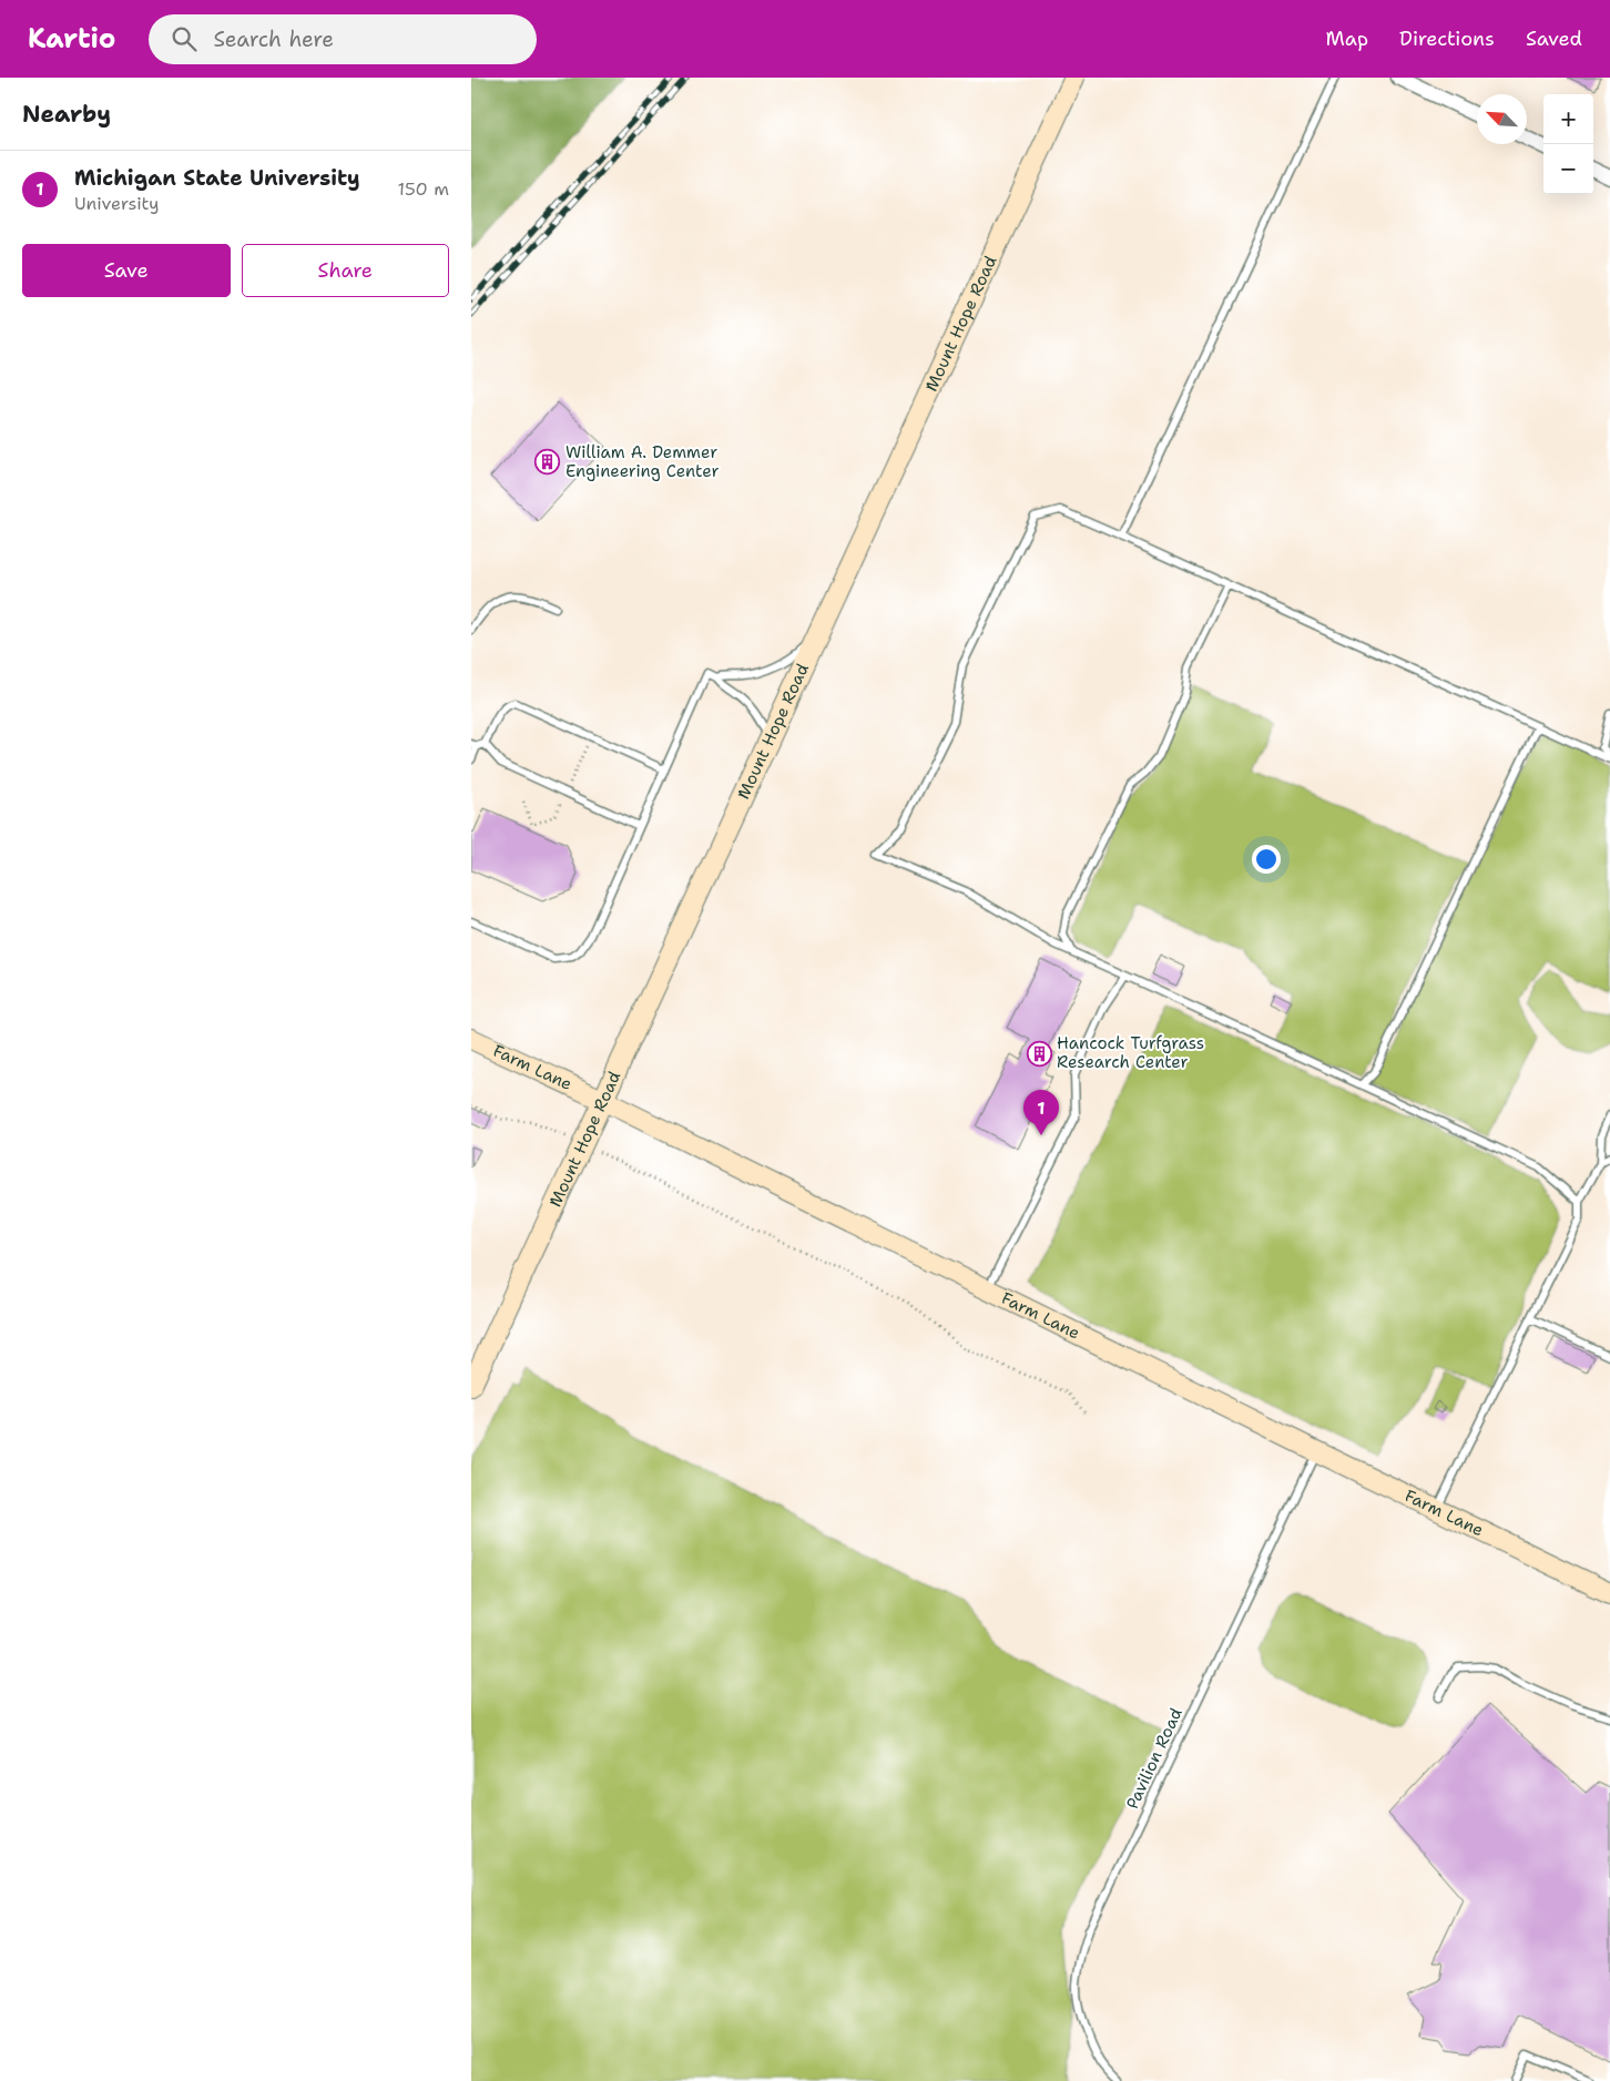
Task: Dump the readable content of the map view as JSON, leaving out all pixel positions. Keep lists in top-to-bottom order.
{
  "streets": {
    "street": ["Mount Hope Road", "Farm Lane"],
    "lane": ["Pavilion Road"]
  },
  "crossings": [
    ["Mount Hope Road", "Farm Lane"],
    ["Farm Lane", "Pavilion Road"]
  ],
  "places": {
    "building": ["William A. Demmer Engineering Center", "Hancock Turfgrass Research Center"]
  },
  "north": "top left",
  "page": {
    "header": "Kartio",
    "search": "Search here",
    "nav": ["Map", "Directions", "Saved"],
    "heading": "Nearby",
    "map_buttons": ["+", "−"],
    "list": [
      {
        "mark": "1",
        "name": "Michigan State University",
        "note": "University",
        "value": "150 m"
      }
    ],
    "buttons": ["Save", "Share"],
    "pins": "1"
  }
}
